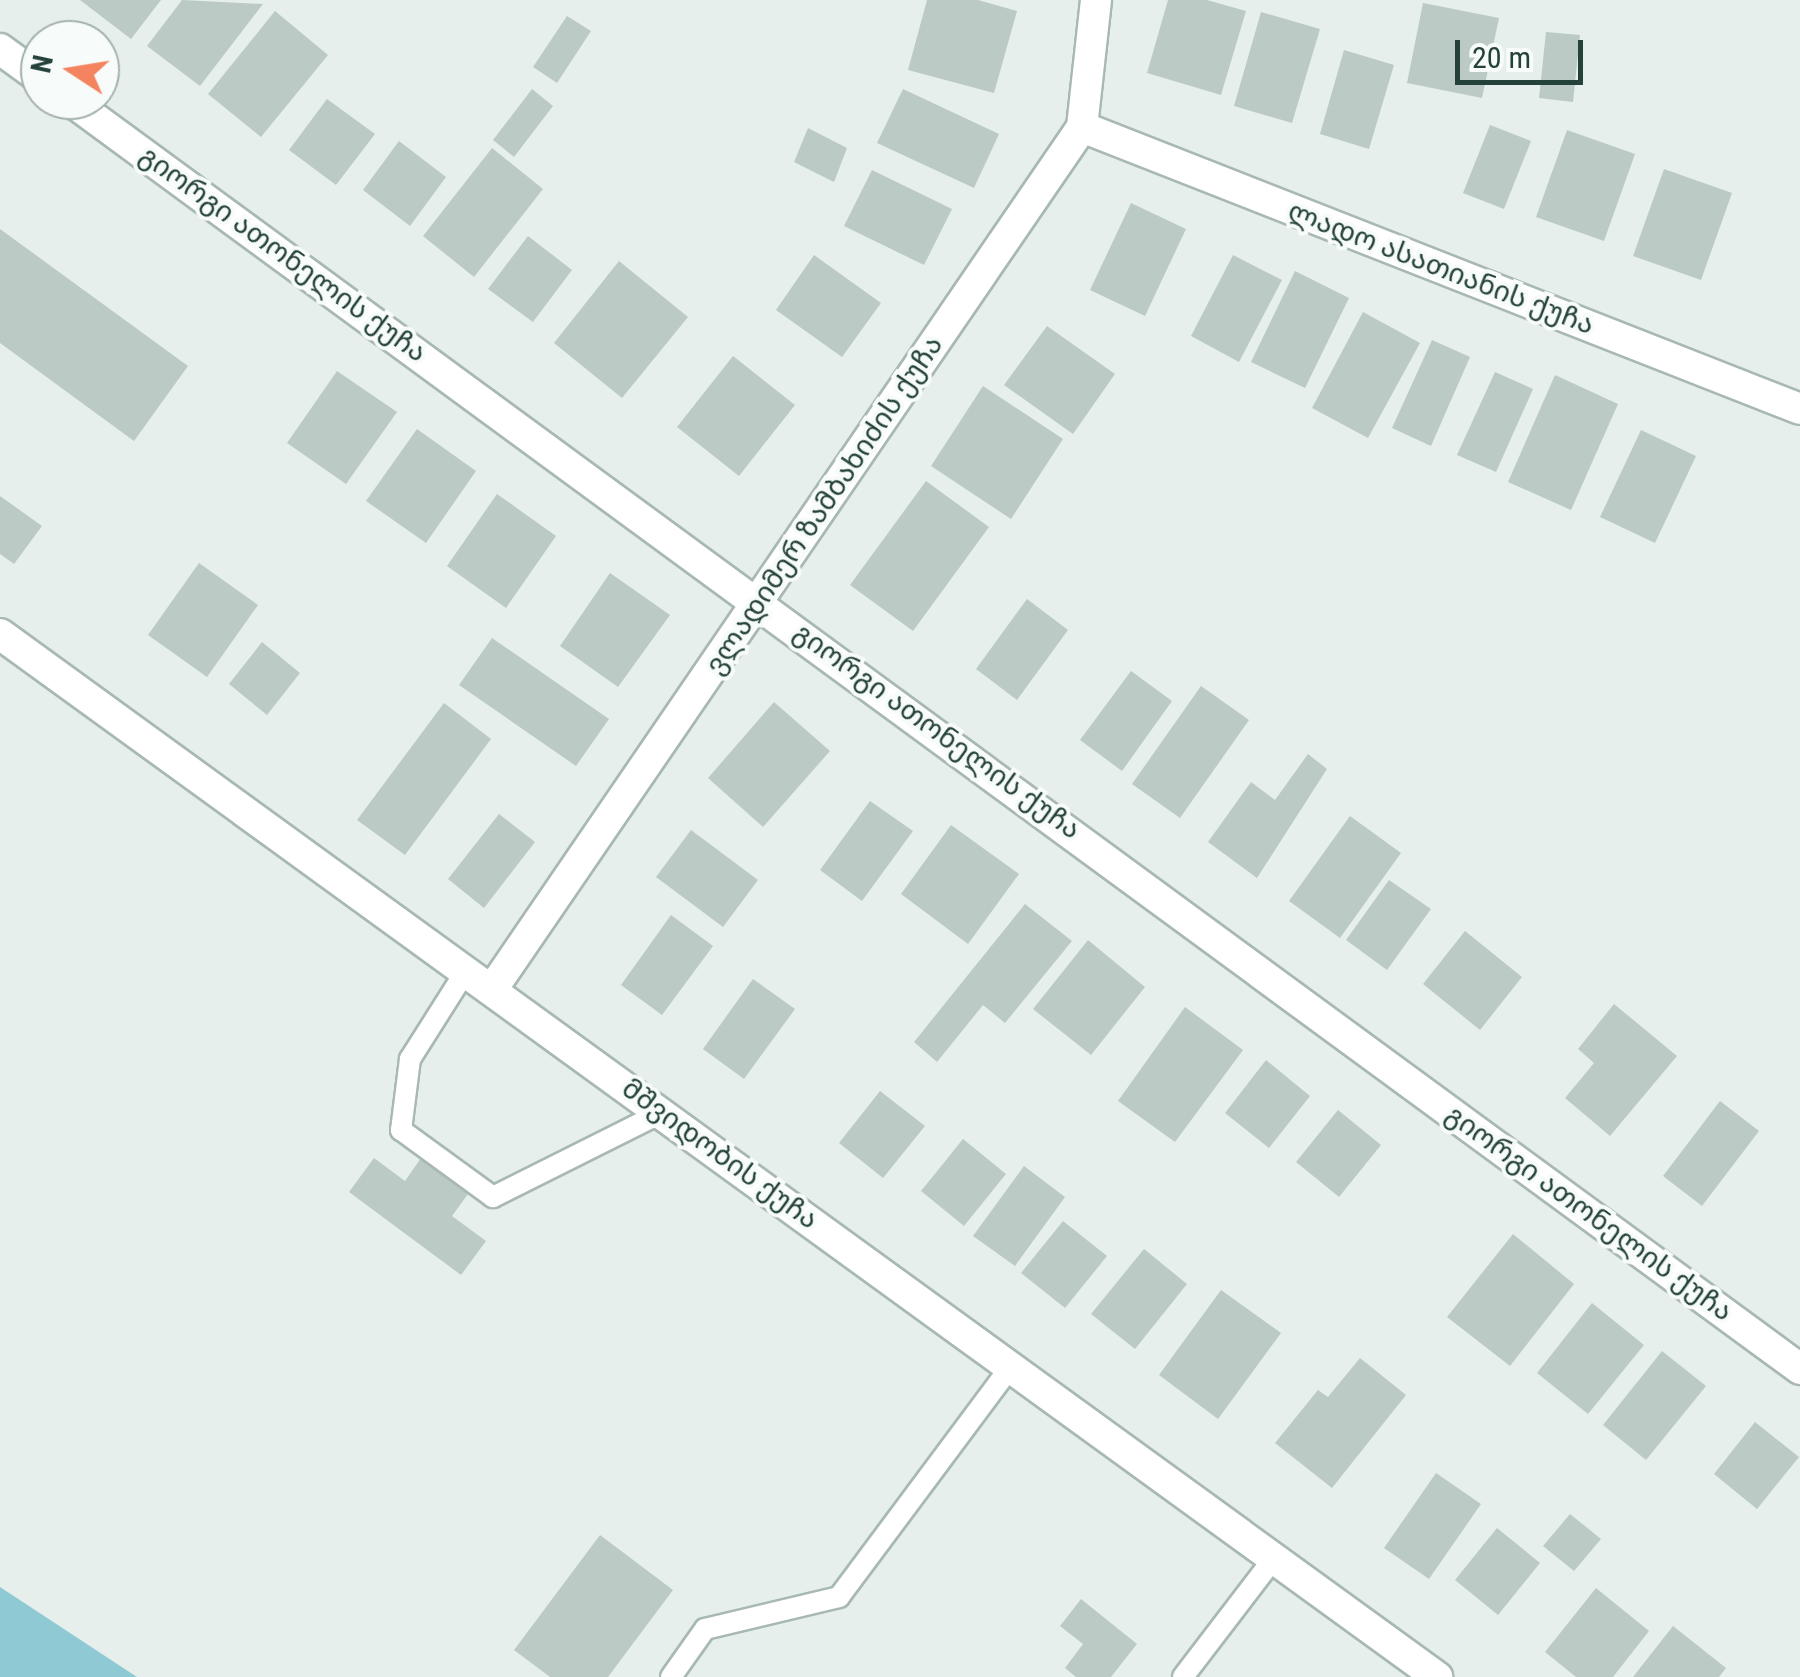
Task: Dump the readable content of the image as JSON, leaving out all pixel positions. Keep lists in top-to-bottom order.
{
  "streets": {
    "street": [
      "გიორგი ათონელის ქუჩა",
      "ლადო ასათიანის ქუჩა",
      "ვლადიმერ ზამბახიძის ქუჩა",
      "მშვიდობის ქუჩა"
    ]
  },
  "crossings": [
    ["გიორგი ათონელის ქუჩა", "ვლადიმერ ზამბახიძის ქუჩა"],
    ["ლადო ასათიანის ქუჩა", "ვლადიმერ ზამბახიძის ქუჩა"],
    ["ვლადიმერ ზამბახიძის ქუჩა", "მშვიდობის ქუჩა"]
  ],
  "scale_bar": "20 m",
  "north": "left"
}
